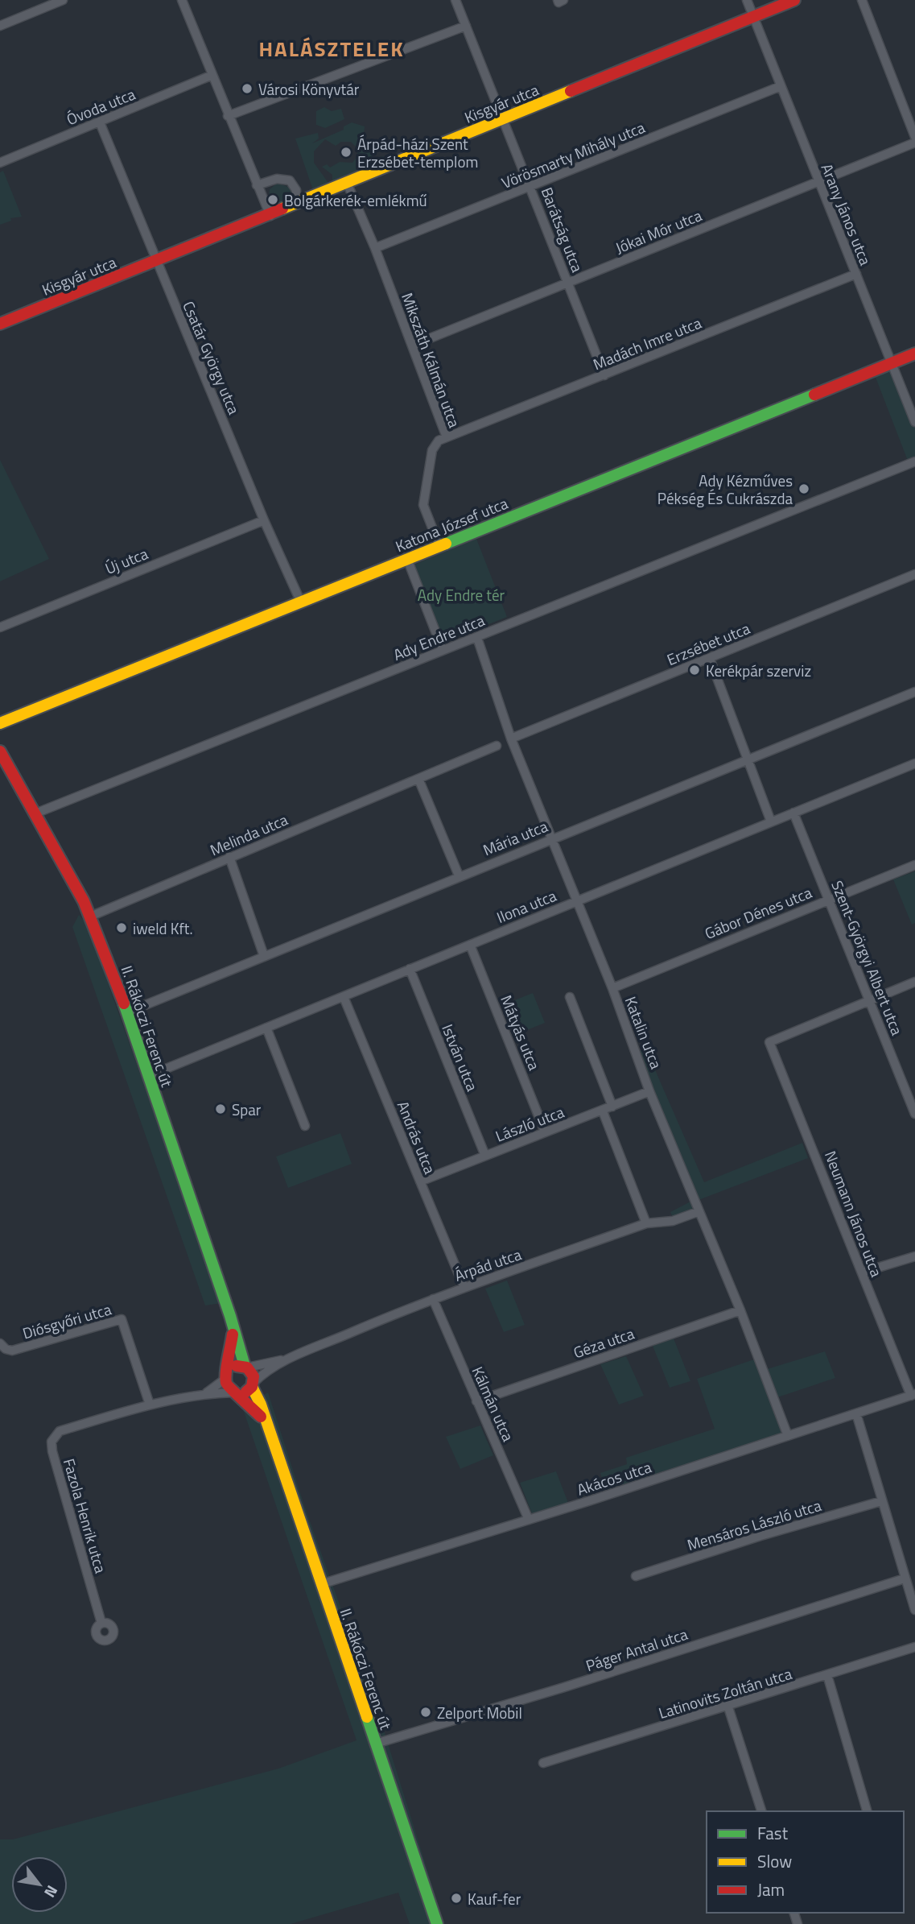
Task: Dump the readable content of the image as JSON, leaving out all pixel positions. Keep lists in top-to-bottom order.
{
  "streets": {
    "street": [
      "Kisgyár utca",
      "Óvoda utca",
      "Vörösmarty Mihály utca",
      "Arany János utca",
      "Barátság utca",
      "Jókai Mór utca",
      "Madách Imre utca",
      "Csatár György utca",
      "Mikszáth Kálmán utca",
      "Katona József utca",
      "Új utca",
      "Ady Endre utca",
      "Erzsébet utca",
      "Melinda utca",
      "Mária utca",
      "Ilona utca",
      "Gábor Dénes utca",
      "Szent-Györgyi Albert utca",
      "II. Rákóczi Ferenc út",
      "Mátyás utca",
      "Katalin utca",
      "István utca",
      "László utca",
      "András utca",
      "Neumann János utca",
      "Árpád utca",
      "Diósgyőri utca",
      "Géza utca",
      "Kálmán utca",
      "Akácos utca",
      "Fazola Henrik utca",
      "Mensáros László utca",
      "Páger Antal utca",
      "Latinovits Zoltán utca"
    ]
  },
  "crossings": [
    ["Kisgyár utca", "Arany János utca"],
    ["Kisgyár utca", "Barátság utca"],
    ["Kisgyár utca", "Csatár György utca"],
    ["Kisgyár utca", "Mikszáth Kálmán utca"],
    ["Óvoda utca", "Csatár György utca"],
    ["Vörösmarty Mihály utca", "Arany János utca"],
    ["Vörösmarty Mihály utca", "Barátság utca"],
    ["Vörösmarty Mihály utca", "Mikszáth Kálmán utca"],
    ["Arany János utca", "Jókai Mór utca"],
    ["Arany János utca", "Madách Imre utca"],
    ["Arany János utca", "Katona József utca"],
    ["Barátság utca", "Jókai Mór utca"],
    ["Barátság utca", "Madách Imre utca"],
    ["Jókai Mór utca", "Mikszáth Kálmán utca"],
    ["Madách Imre utca", "Mikszáth Kálmán utca"],
    ["Csatár György utca", "Katona József utca"],
    ["Csatár György utca", "Új utca"],
    ["Mikszáth Kálmán utca", "Katona József utca"],
    ["Ady Endre utca", "II. Rákóczi Ferenc út"],
    ["Ady Endre utca", "Katalin utca"],
    ["Erzsébet utca", "Katalin utca"],
    ["Melinda utca", "II. Rákóczi Ferenc út"],
    ["Mária utca", "II. Rákóczi Ferenc út"],
    ["Mária utca", "Katalin utca"],
    ["Ilona utca", "Szent-Györgyi Albert utca"],
    ["Ilona utca", "II. Rákóczi Ferenc út"],
    ["Ilona utca", "Mátyás utca"],
    ["Ilona utca", "Katalin utca"],
    ["Ilona utca", "István utca"],
    ["Ilona utca", "András utca"],
    ["Gábor Dénes utca", "Szent-Györgyi Albert utca"],
    ["Gábor Dénes utca", "Katalin utca"],
    ["Szent-Györgyi Albert utca", "Neumann János utca"],
    ["II. Rákóczi Ferenc út", "Árpád utca"],
    ["II. Rákóczi Ferenc út", "Akácos utca"],
    ["II. Rákóczi Ferenc út", "Fazola Henrik utca"],
    ["II. Rákóczi Ferenc út", "Páger Antal utca"],
    ["Mátyás utca", "László utca"],
    ["Katalin utca", "László utca"],
    ["Katalin utca", "Árpád utca"],
    ["Katalin utca", "Géza utca"],
    ["Katalin utca", "Akácos utca"],
    ["István utca", "László utca"],
    ["László utca", "András utca"],
    ["András utca", "Árpád utca"],
    ["Neumann János utca", "Akácos utca"],
    ["Árpád utca", "Kálmán utca"],
    ["Árpád utca", "Fazola Henrik utca"],
    ["Diósgyőri utca", "Fazola Henrik utca"],
    ["Géza utca", "Kálmán utca"],
    ["Kálmán utca", "Akácos utca"]
  ],
  "districts": ["HALÁSZTELEK"],
  "parks": ["Ady Endre tér"],
  "places": [
    "Városi Könyvtár",
    "Árpád-házi Szent Erzsébet-templom",
    "Bolgárkerék-emlékmű",
    "Ady Kézműves Pékség És Cukrászda",
    "Kerékpár szerviz",
    "iweld Kft.",
    "Spar",
    "Zelport Mobil",
    "Kauf-fer"
  ],
  "legend": ["Fast", "Slow", "Jam"],
  "north": "bottom right"
}
